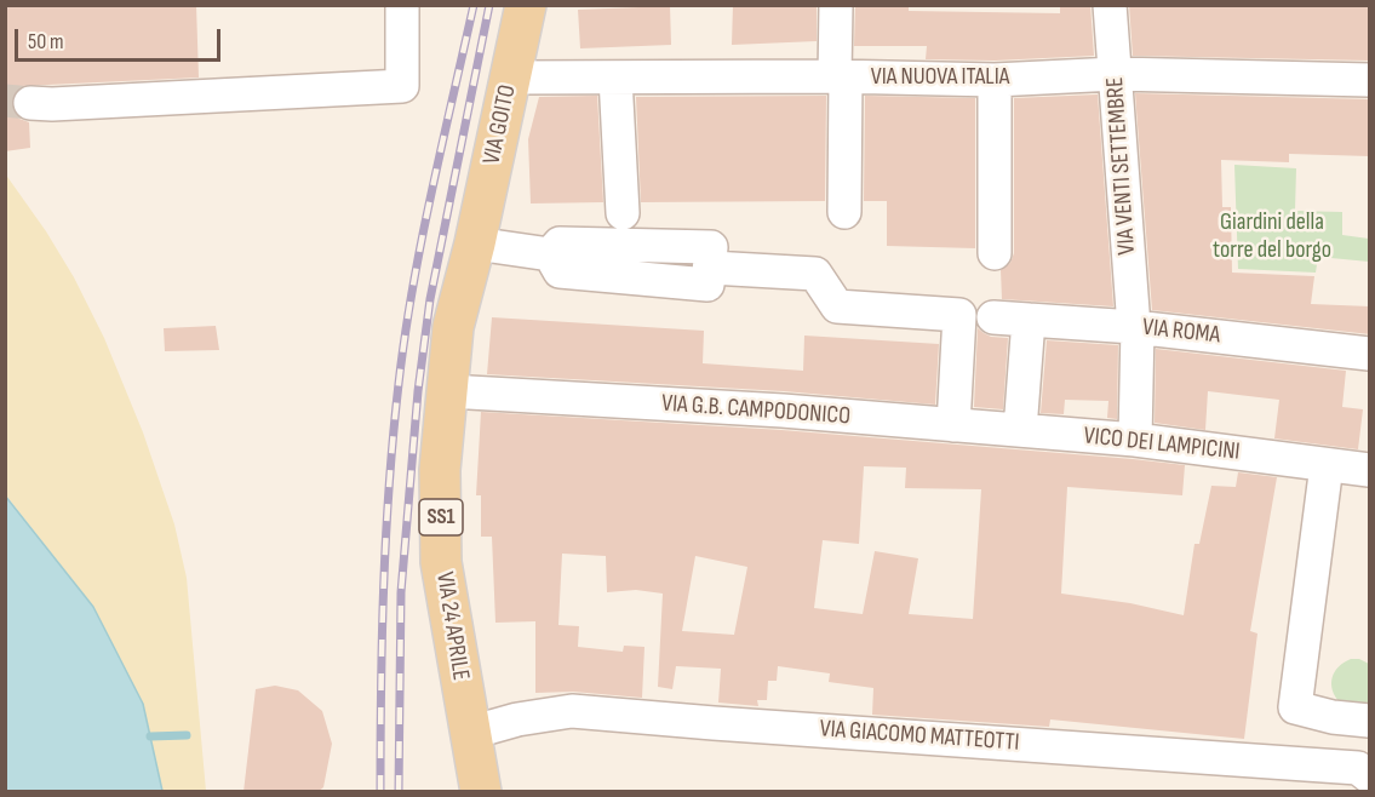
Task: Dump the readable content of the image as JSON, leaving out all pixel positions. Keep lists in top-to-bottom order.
{
  "streets": {
    "main road": ["VIA GOITO", "SS1", "VIA 24 APRILE"],
    "street": [
      "VIA NUOVA ITALIA",
      "VIA VENTI SETTEMBRE",
      "VIA ROMA",
      "VIA G.B. CAMPODONICO",
      "VICO DEI LAMPICINI",
      "VIA GIACOMO MATTEOTTI"
    ]
  },
  "crossings": [
    ["VIA NUOVA ITALIA", "VIA GOITO"],
    ["VIA NUOVA ITALIA", "VIA VENTI SETTEMBRE"],
    ["VIA GOITO", "VIA 24 APRILE"],
    ["VIA VENTI SETTEMBRE", "VIA ROMA"],
    ["VIA VENTI SETTEMBRE", "VICO DEI LAMPICINI"],
    ["VIA G.B. CAMPODONICO", "VICO DEI LAMPICINI"],
    ["VIA G.B. CAMPODONICO", "VIA 24 APRILE"],
    ["VIA 24 APRILE", "VIA GIACOMO MATTEOTTI"]
  ],
  "parks": ["Giardini della torre del borgo"],
  "scale_bar": "50 m"
}
